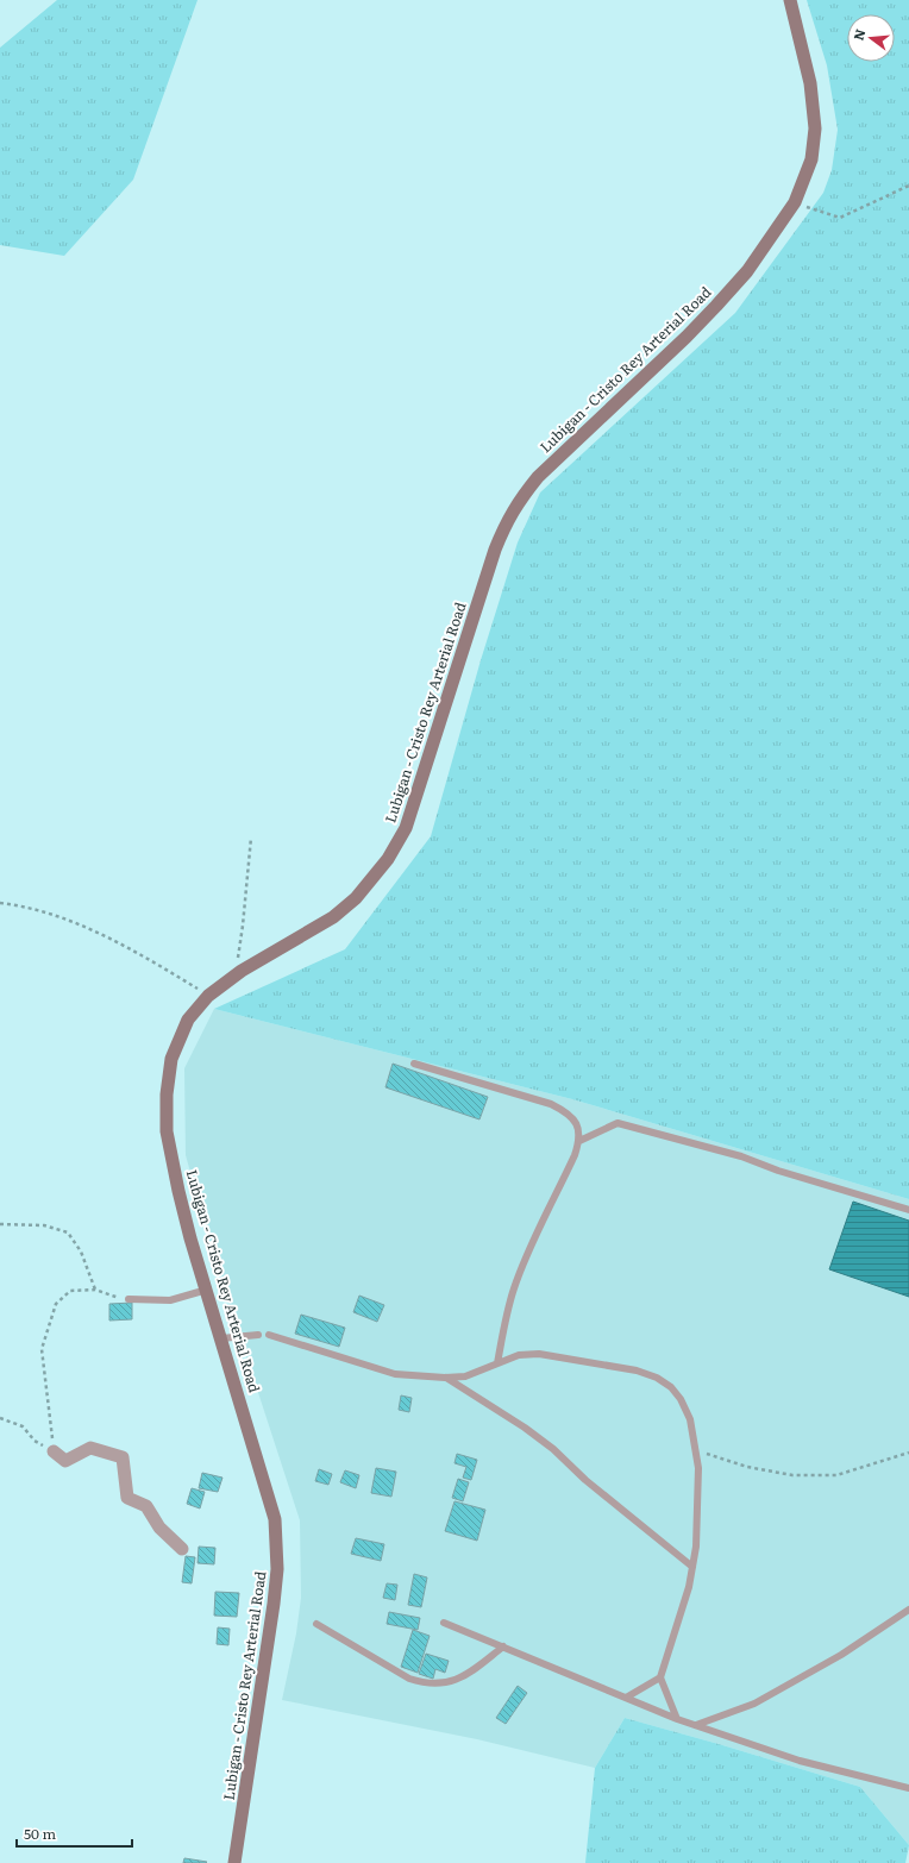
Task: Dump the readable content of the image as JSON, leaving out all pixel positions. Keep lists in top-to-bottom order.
{
  "streets": {
    "main road": ["Lubigan - Cristo Rey Arterial Road"]
  },
  "scale_bar": "50 m",
  "north": "left"
}
